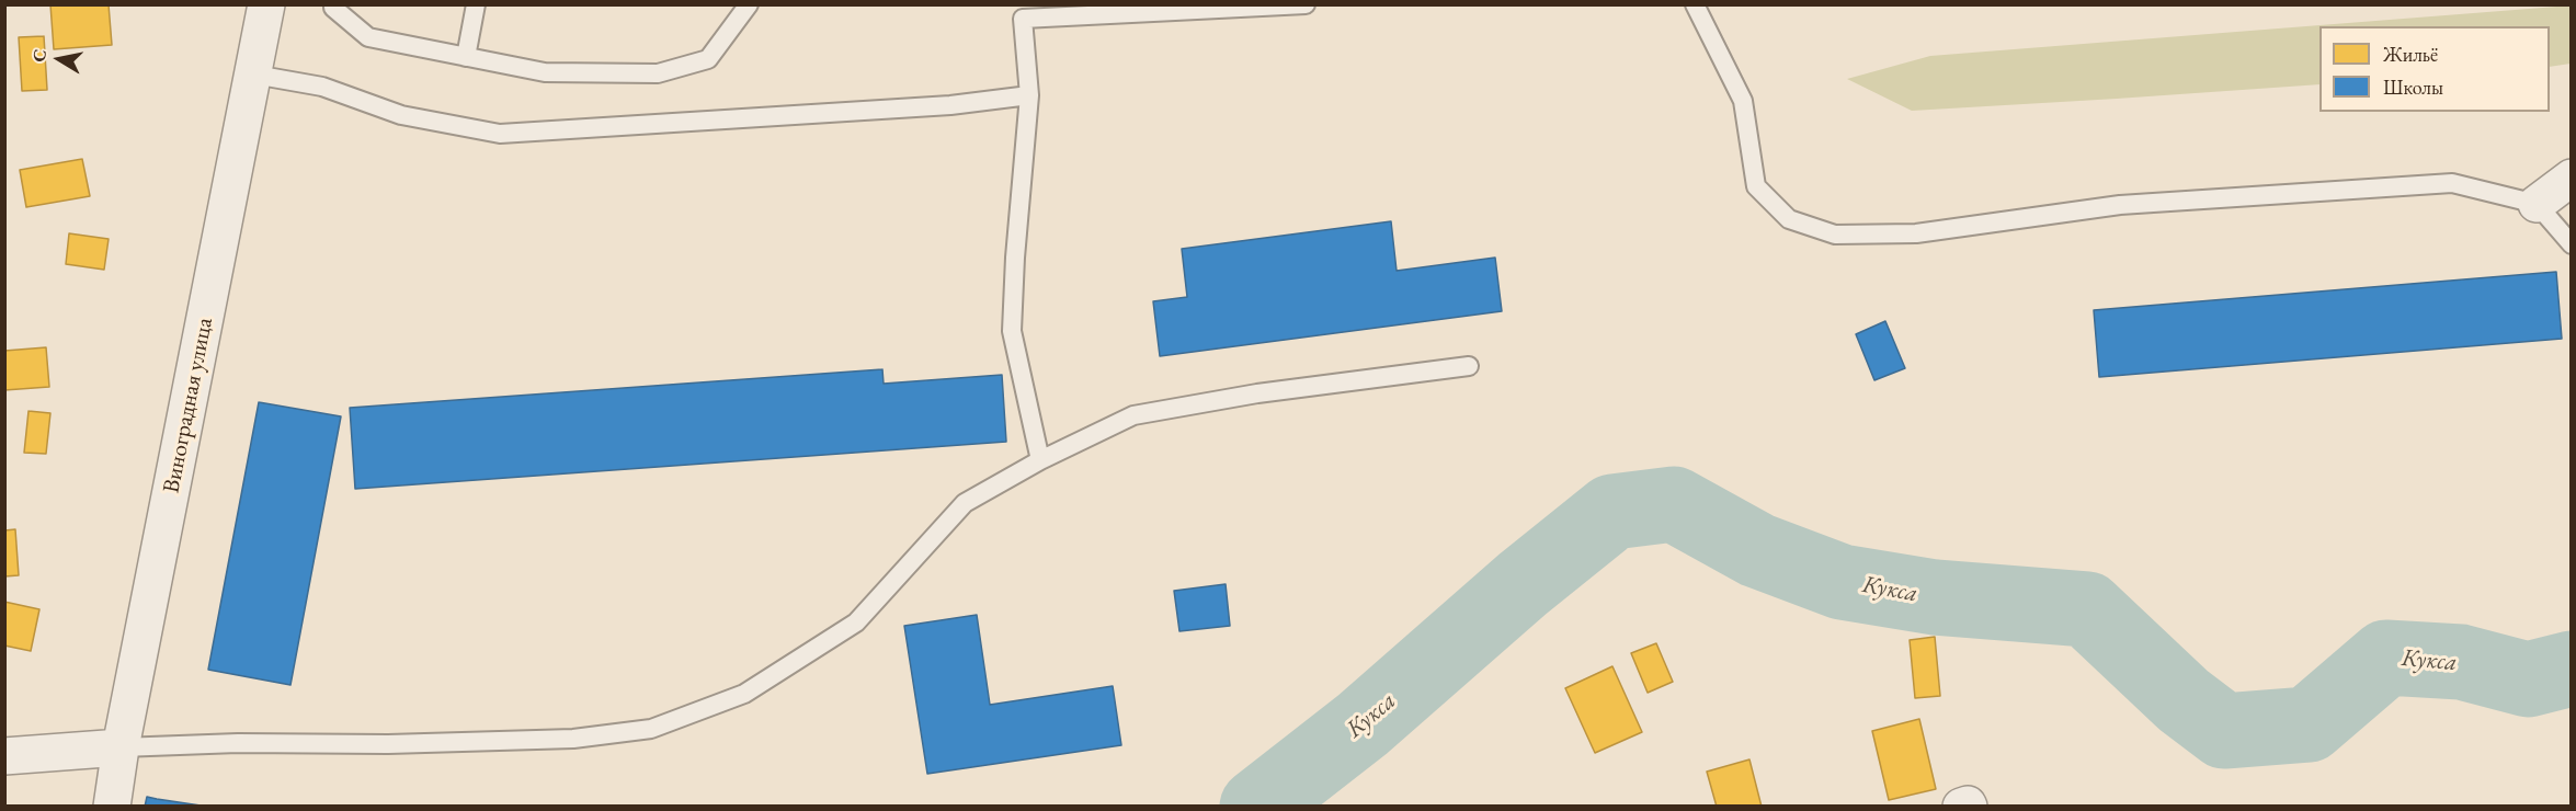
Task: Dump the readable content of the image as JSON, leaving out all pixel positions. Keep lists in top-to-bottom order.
{
  "streets": {
    "street": ["Виноградная улица"]
  },
  "water": ["Кукса"],
  "legend": ["Жильё", "Школы"],
  "north": "left"
}
